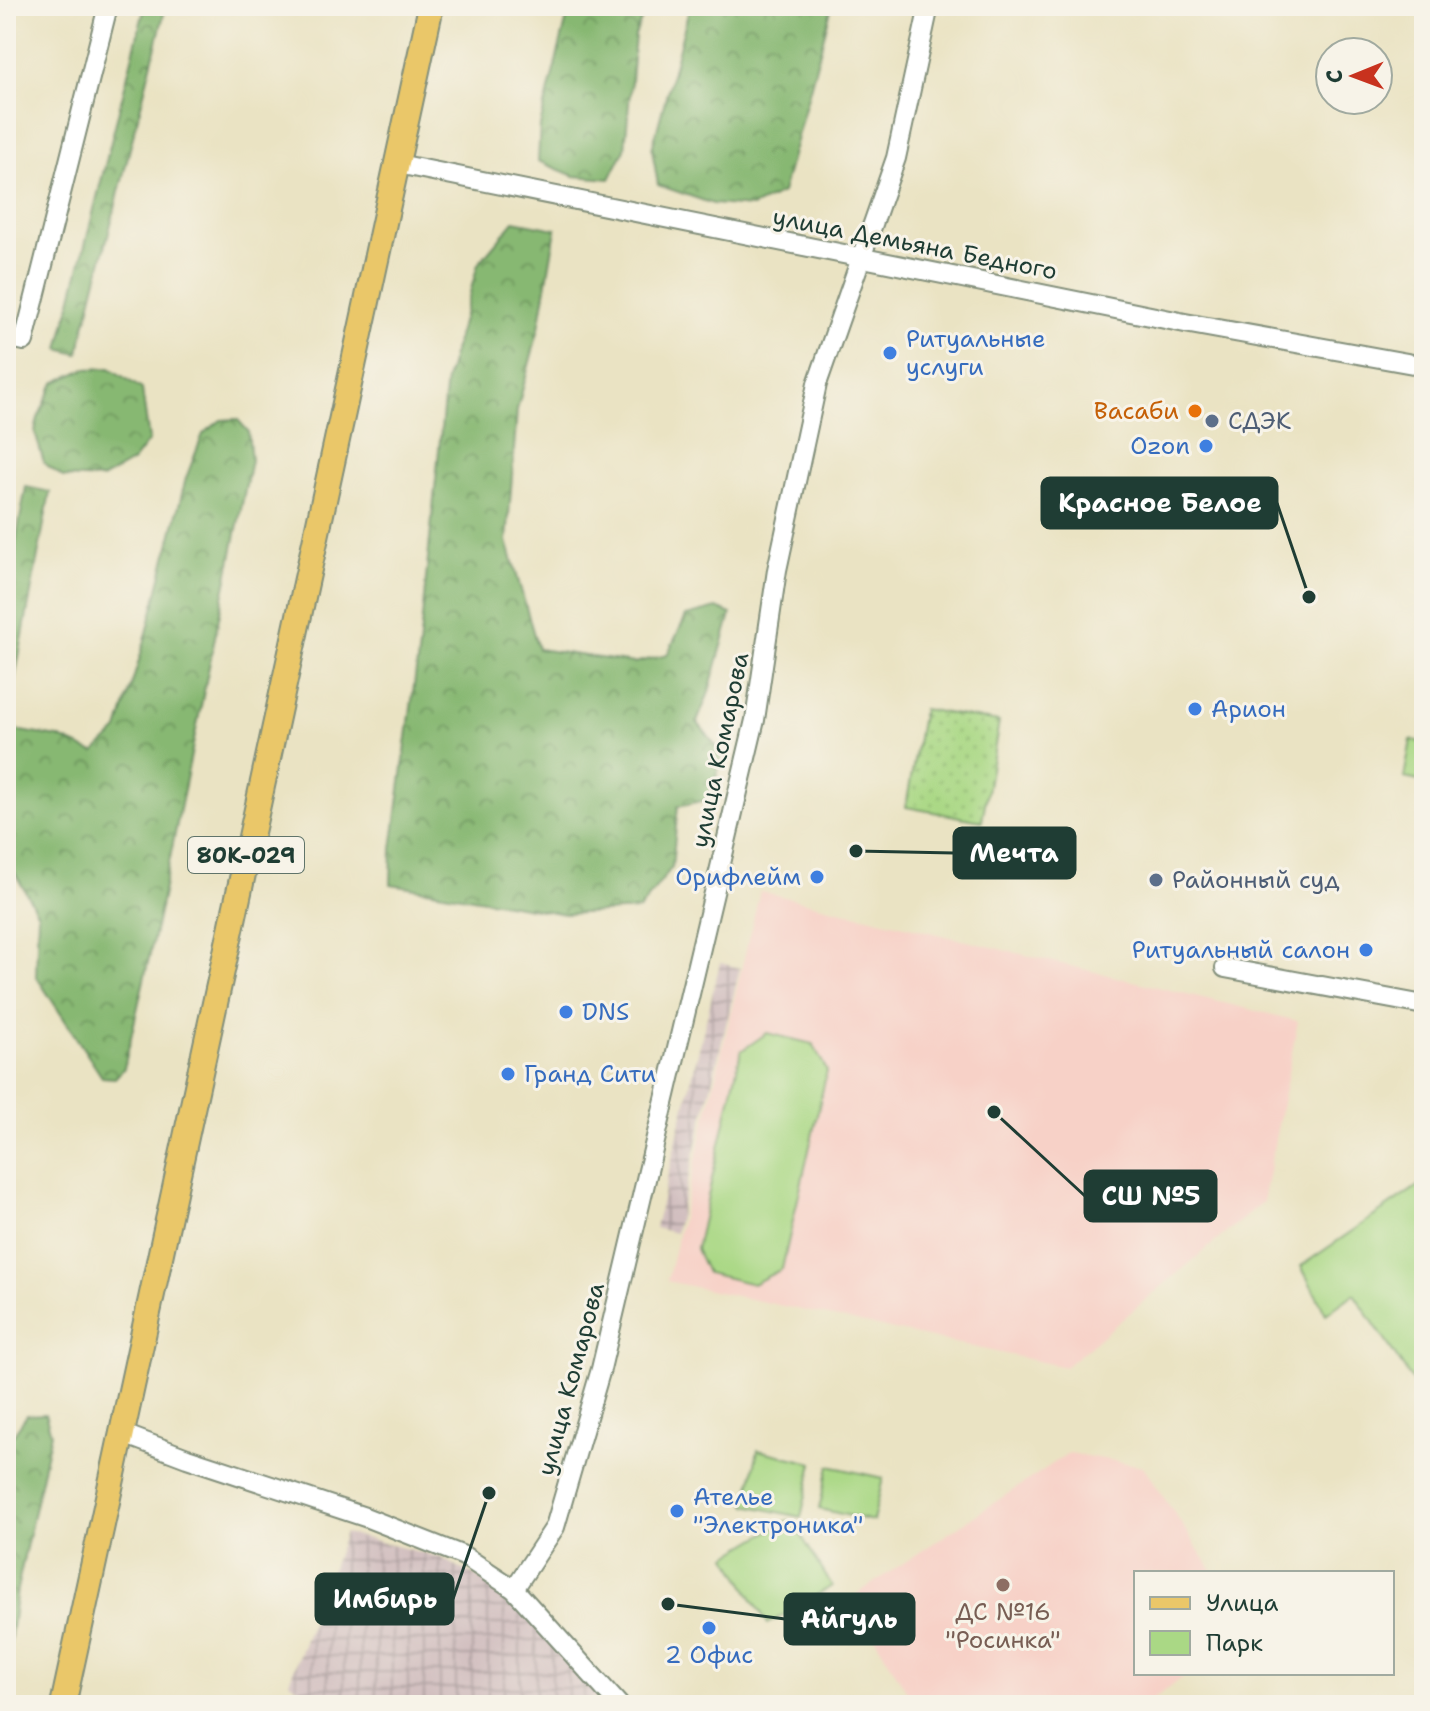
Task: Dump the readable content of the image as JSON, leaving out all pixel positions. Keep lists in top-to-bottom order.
{
  "streets": {
    "main road": ["80К-029"],
    "street": ["улица Демьяна Бедного", "улица Комарова"]
  },
  "crossings": [
    ["улица Демьяна Бедного", "улица Комарова"],
    ["улица Демьяна Бедного", "80К-029"]
  ],
  "places": [
    "Ритуальные услуги",
    "Васаби",
    "СДЭК",
    "Ozon",
    "Красное Белое",
    "Арион",
    "Мечта",
    "Орифлейм",
    "Районный суд",
    "Ритуальный салон",
    "DNS",
    "Гранд Сити",
    "СШ №5",
    "Имбирь",
    "Ателье \"Электроника\"",
    "ДС №16 \"Росинка\"",
    "Айгуль",
    "2 Офис"
  ],
  "legend": ["Улица", "Парк"],
  "north": "left"
}
